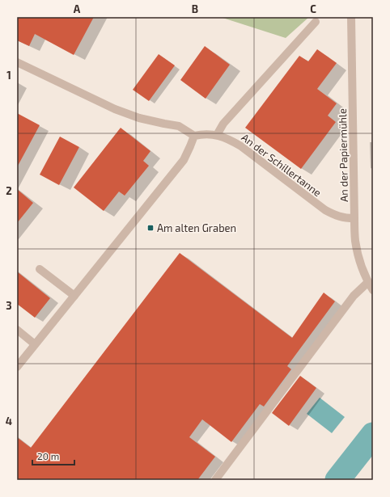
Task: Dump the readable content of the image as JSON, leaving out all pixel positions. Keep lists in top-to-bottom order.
{
  "streets": {
    "street": ["An der Papiermühle", "An der Schillertanne"]
  },
  "crossings": [
    ["An der Papiermühle", "An der Schillertanne"]
  ],
  "places": {
    "transit": ["Am alten Graben"]
  },
  "scale_bar": "20 m",
  "grid": {
    "columns": ["A", "B", "C"],
    "rows": [
      "1",
      "2",
      "3",
      "4"
    ]
  }
}
